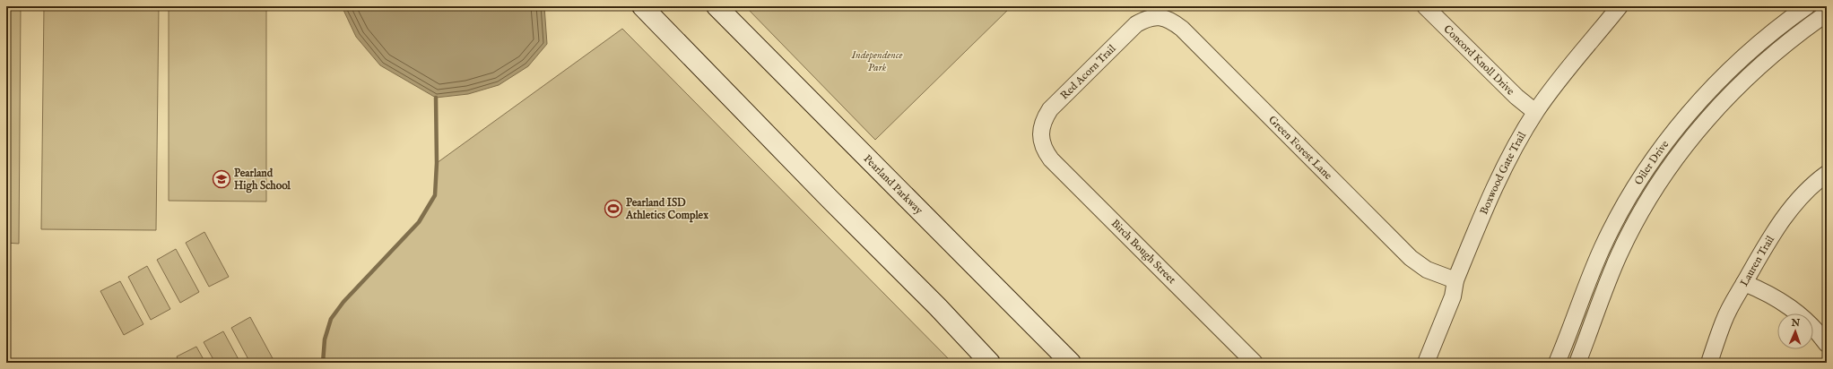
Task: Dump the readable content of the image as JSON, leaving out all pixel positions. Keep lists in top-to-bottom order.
{
  "streets": {
    "main road": ["Pearland Parkway"],
    "street": [
      "Concord Knoll Drive",
      "Red Acorn Trail",
      "Green Forest Lane",
      "Oiler Drive",
      "Boxwood Gate Trail",
      "Birch Bough Street",
      "Lauren Trail"
    ]
  },
  "crossings": [
    ["Concord Knoll Drive", "Boxwood Gate Trail"],
    ["Red Acorn Trail", "Green Forest Lane"],
    ["Red Acorn Trail", "Birch Bough Street"],
    ["Green Forest Lane", "Boxwood Gate Trail"]
  ],
  "parks": ["Independence Park"],
  "places": {
    "school or university": ["Pearland High School"],
    "sports": ["Pearland ISD Athletics Complex"]
  },
  "north": "top"
}
